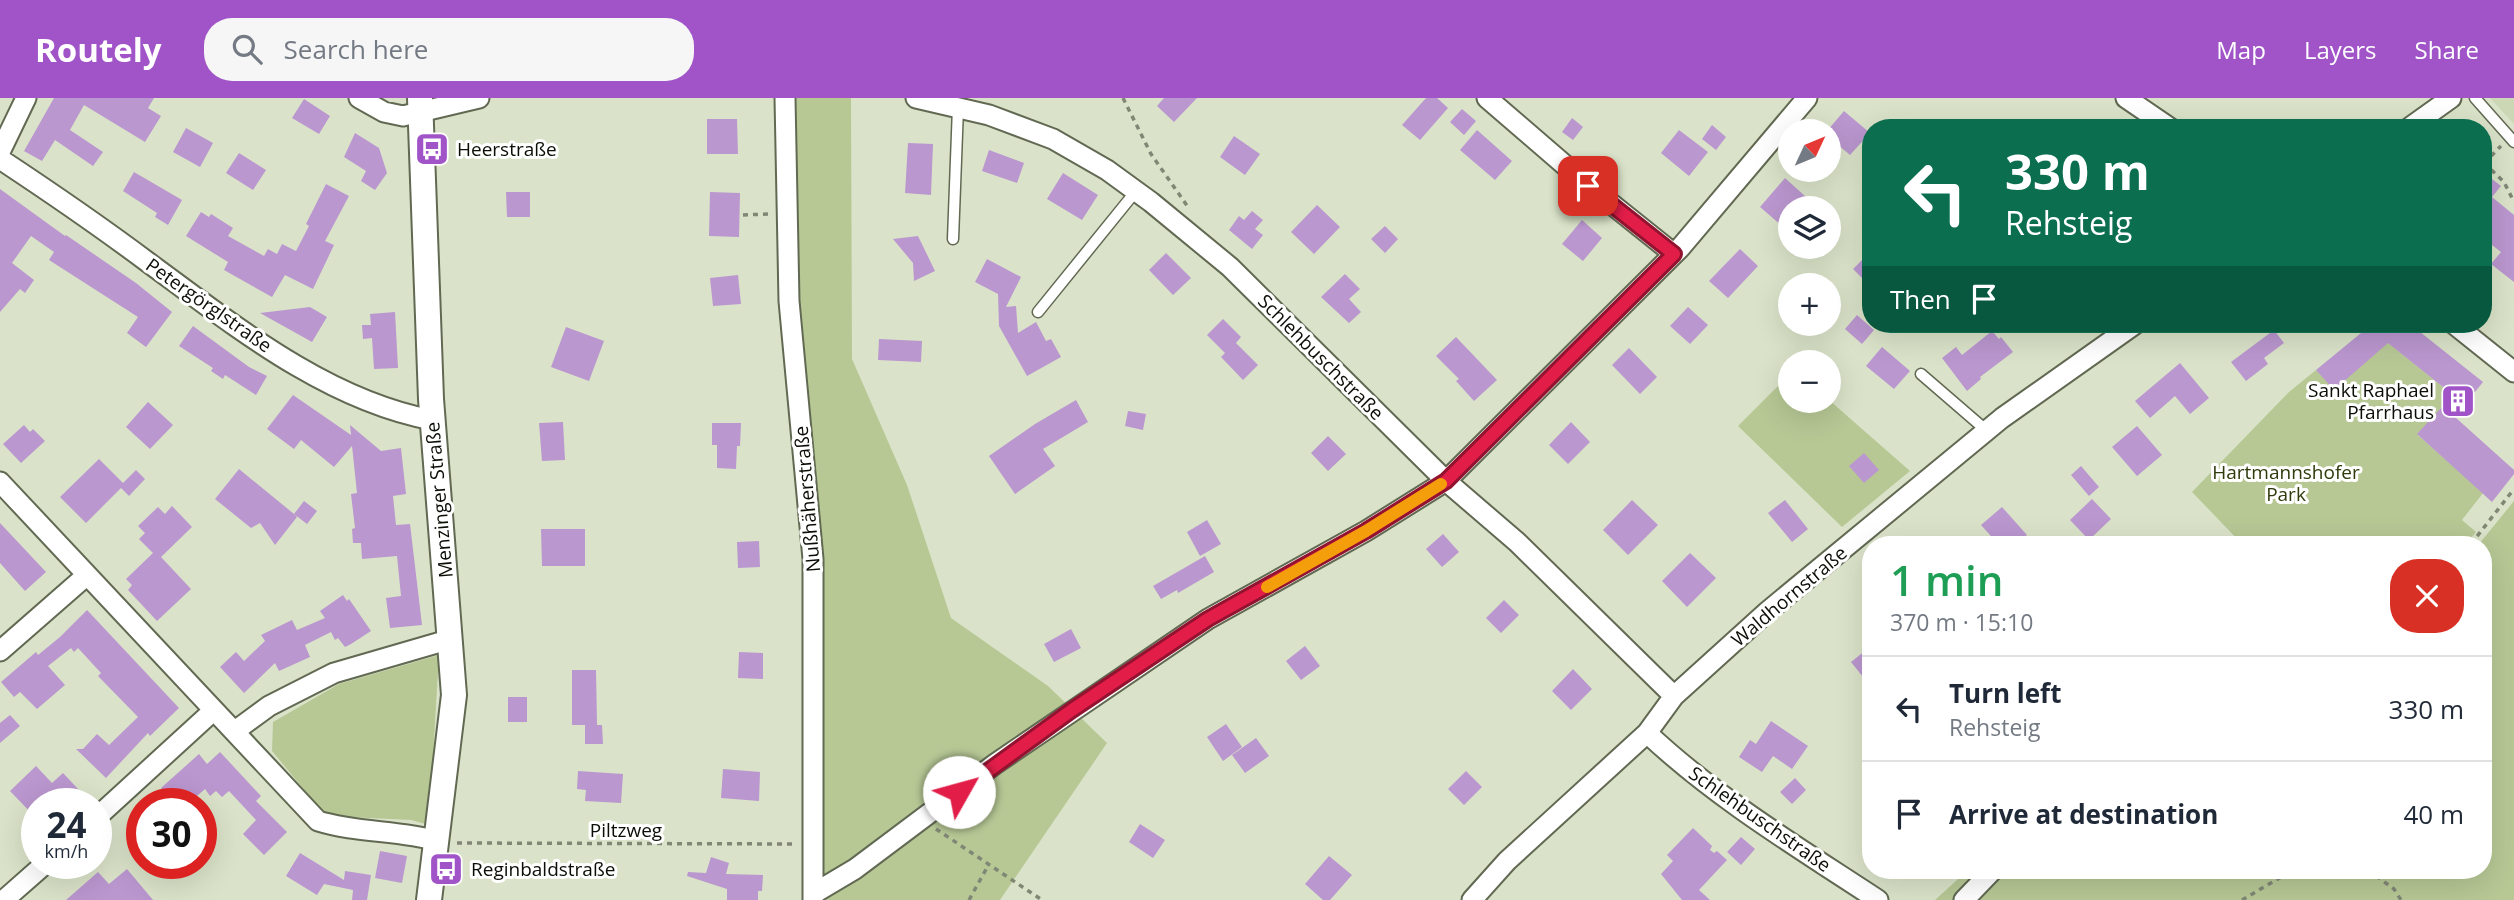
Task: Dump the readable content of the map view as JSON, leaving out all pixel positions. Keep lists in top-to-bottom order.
{
  "streets": {
    "street": [
      "Petergörglstraße",
      "Schlehbuschstraße",
      "Nußhäherstraße",
      "Menzinger Straße",
      "Waldhornstraße"
    ],
    "path": ["Piltzweg"]
  },
  "crossings": [
    ["Petergörglstraße", "Menzinger Straße"],
    ["Schlehbuschstraße", "Waldhornstraße"],
    ["Nußhäherstraße", "Piltzweg"],
    ["Menzinger Straße", "Piltzweg"]
  ],
  "parks": ["Hartmannshofer Park"],
  "places": {
    "bus stop": ["Heerstraße", "Reginbaldstraße"],
    "building": ["Sankt Raphael Pfarrhaus"]
  },
  "north": "top right",
  "page": {
    "header": "Routely",
    "search": "Search here",
    "nav": ["Map", "Layers", "Share"],
    "map_buttons": ["+", "−"],
    "turn": ["330 m", "Rehsteig"],
    "then": "Then",
    "heading": ["1 min", "370 m · 15:10"],
    "list": [
      {
        "name": "Turn left",
        "note": "Rehsteig",
        "value": "330 m"
      },
      {
        "name": "Arrive at destination",
        "value": "40 m"
      }
    ],
    "speed": "24 km/h",
    "limit": "30"
  }
}
